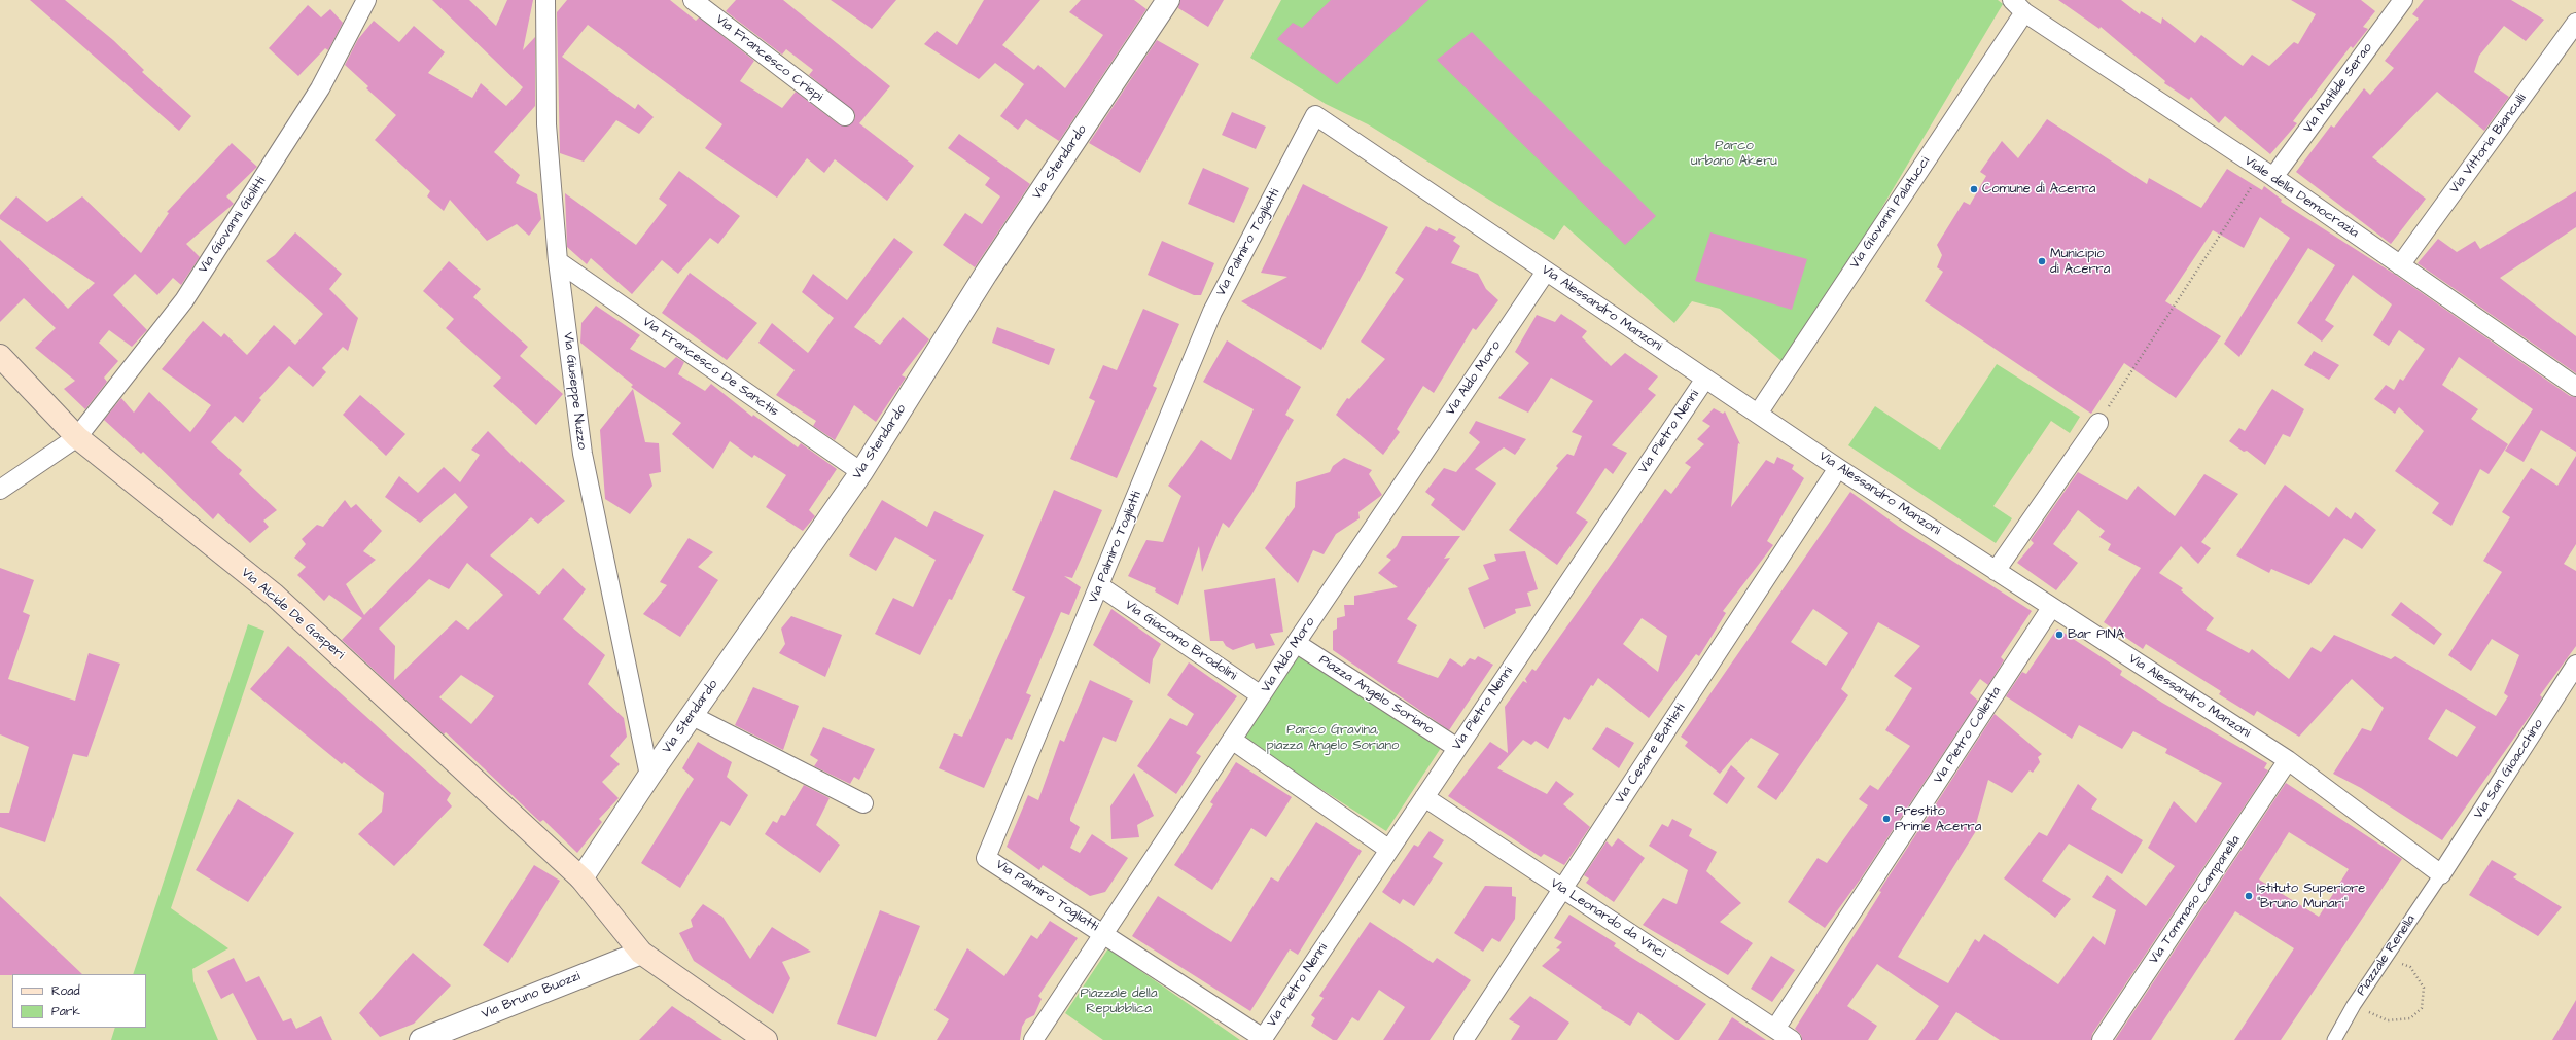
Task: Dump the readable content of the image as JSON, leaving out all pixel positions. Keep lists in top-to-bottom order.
{
  "streets": {
    "main road": ["Via Alcide De Gasperi"],
    "street": [
      "Via Francesco Crispi",
      "Via Matilde Serao",
      "Via Vittoria Bianculli",
      "Via Stendardo",
      "Viale della Democrazia",
      "Via Giovanni Palatucci",
      "Via Giovanni Giolitti",
      "Via Palmiro Togliatti",
      "Via Alessandro Manzoni",
      "Via Francesco De Sanctis",
      "Via Aldo Moro",
      "Via Giuseppe Nuzzo",
      "Via Pietro Nenni",
      "Via Giacomo Brodolini",
      "Piazza Angelo Soriano",
      "Via Pietro Colletta",
      "Via Cesare Battisti",
      "Via San Gioacchino",
      "Via Tommaso Campanella",
      "Via Leonardo da Vinci",
      "Piazzale Renella",
      "Via Bruno Buozzi"
    ]
  },
  "crossings": [
    ["Via Matilde Serao", "Viale della Democrazia"],
    ["Via Vittoria Bianculli", "Viale della Democrazia"],
    ["Via Stendardo", "Via Francesco De Sanctis"],
    ["Via Stendardo", "Via Giuseppe Nuzzo"],
    ["Via Stendardo", "Via Alcide De Gasperi"],
    ["Viale della Democrazia", "Via Giovanni Palatucci"],
    ["Via Giovanni Palatucci", "Via Alessandro Manzoni"],
    ["Via Giovanni Giolitti", "Via Alcide De Gasperi"],
    ["Via Palmiro Togliatti", "Via Alessandro Manzoni"],
    ["Via Palmiro Togliatti", "Via Aldo Moro"],
    ["Via Palmiro Togliatti", "Via Giacomo Brodolini"],
    ["Via Alessandro Manzoni", "Via Aldo Moro"],
    ["Via Alessandro Manzoni", "Via Pietro Nenni"],
    ["Via Alessandro Manzoni", "Via Pietro Colletta"],
    ["Via Alessandro Manzoni", "Via Cesare Battisti"],
    ["Via Alessandro Manzoni", "Via San Gioacchino"],
    ["Via Alessandro Manzoni", "Via Tommaso Campanella"],
    ["Via Alessandro Manzoni", "Piazzale Renella"],
    ["Via Francesco De Sanctis", "Via Giuseppe Nuzzo"],
    ["Via Aldo Moro", "Via Giacomo Brodolini"],
    ["Via Aldo Moro", "Piazza Angelo Soriano"],
    ["Via Pietro Nenni", "Piazza Angelo Soriano"],
    ["Via Pietro Nenni", "Via Leonardo da Vinci"],
    ["Via Alcide De Gasperi", "Via Bruno Buozzi"],
    ["Via Pietro Colletta", "Via Leonardo da Vinci"],
    ["Via Cesare Battisti", "Via Leonardo da Vinci"],
    ["Via San Gioacchino", "Piazzale Renella"]
  ],
  "parks": ["Parco urbano Akeru", "Parco Gravina, piazza Angelo Soriano", "Piazzale della Repubblica"],
  "places": [
    "Comune di Acerra",
    "Municipio di Acerra",
    "Bar PINA",
    "Prestito Prime Acerra",
    "Istituto Superiore \"Bruno Munari\""
  ],
  "legend": ["Road", "Park"]
}
